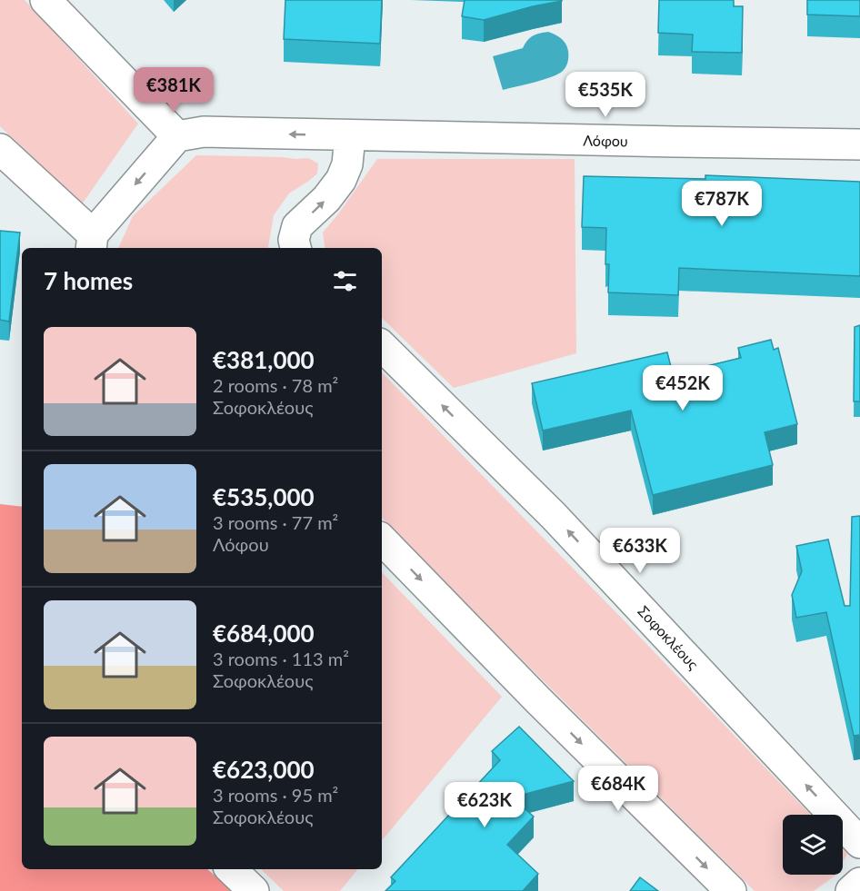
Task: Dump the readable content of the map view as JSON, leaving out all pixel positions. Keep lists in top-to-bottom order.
{
  "streets": {
    "street": ["Λόφου", "Σοφοκλέους"]
  },
  "page": {
    "price": [
      "€381K",
      "€535K",
      "€787K",
      "€452K",
      "€633K",
      "€684K",
      "€623K"
    ],
    "heading": "7 homes",
    "list": [
      {
        "name": "€381,000",
        "note": "2 rooms · 78 m² · Σοφοκλέους"
      },
      {
        "name": "€535,000",
        "note": "3 rooms · 77 m² · Λόφου"
      },
      {
        "name": "€684,000",
        "note": "3 rooms · 113 m² · Σοφοκλέους"
      },
      {
        "name": "€623,000",
        "note": "3 rooms · 95 m² · Σοφοκλέους"
      }
    ]
  }
}
